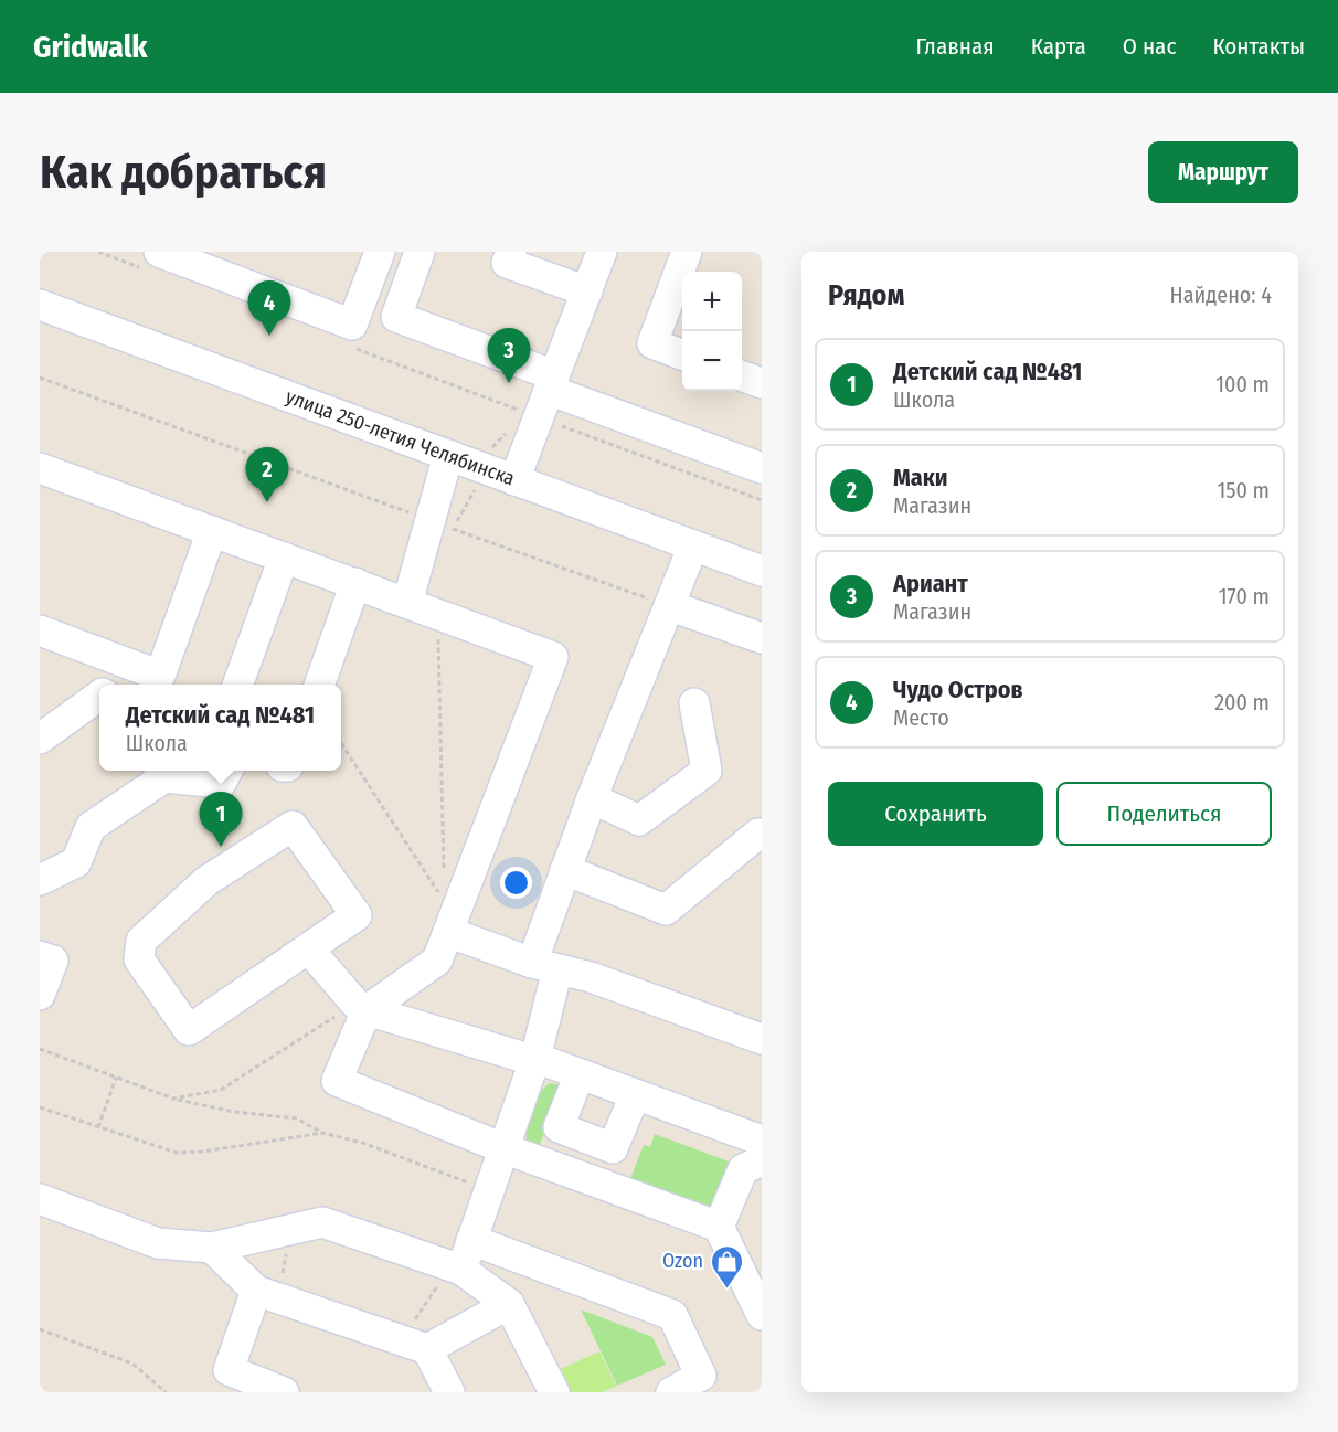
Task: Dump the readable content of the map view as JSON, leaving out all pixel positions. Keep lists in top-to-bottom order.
{
  "streets": {
    "street": ["улица 250-летия Челябинска"]
  },
  "places": {
    "shop": ["Ozon"]
  },
  "page": {
    "header": "Gridwalk",
    "nav": [
      "Главная",
      "Карта",
      "О нас",
      "Контакты"
    ],
    "buttons": [
      "Маршрут",
      ["Сохранить", "Поделиться"]
    ],
    "title": "Как добраться",
    "heading": ["Рядом", "Найдено: 4"],
    "map_buttons": ["+", "−"],
    "pins": [
      "4",
      "3",
      "2",
      "1"
    ],
    "list": [
      {
        "mark": "1",
        "name": "Детский сад №481",
        "note": "Школа",
        "value": "100 m"
      },
      {
        "mark": "2",
        "name": "Маки",
        "note": "Магазин",
        "value": "150 m"
      },
      {
        "mark": "3",
        "name": "Ариант",
        "note": "Магазин",
        "value": "170 m"
      },
      {
        "mark": "4",
        "name": "Чудо Остров",
        "note": "Место",
        "value": "200 m"
      }
    ],
    "popup": ["Детский сад №481", "Школа"]
  }
}
